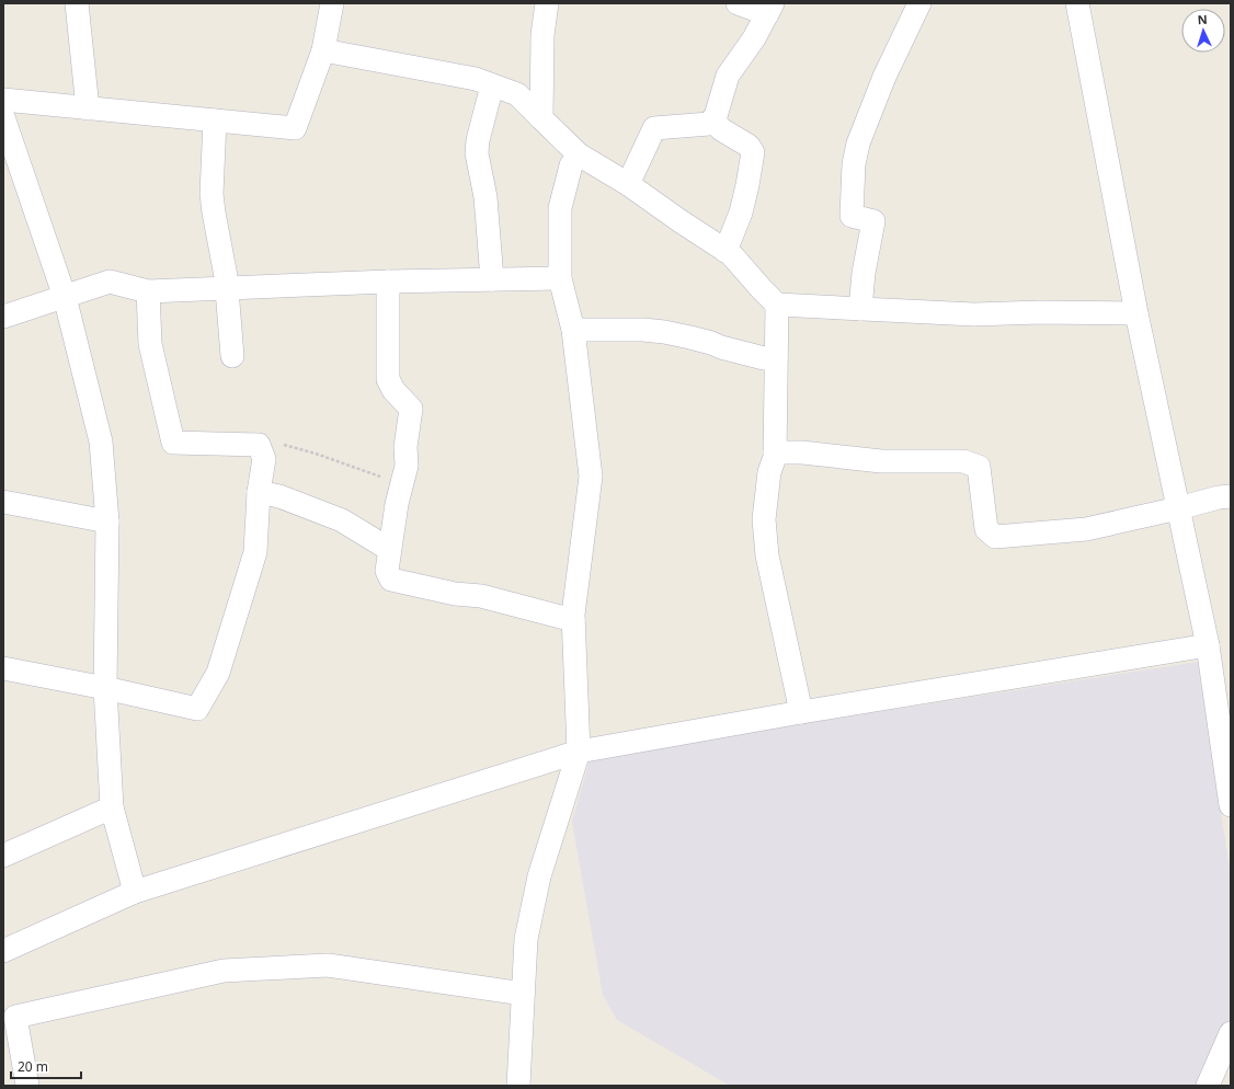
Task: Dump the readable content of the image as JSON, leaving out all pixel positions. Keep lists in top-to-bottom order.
{
  "scale_bar": "20 m",
  "north": "top"
}
